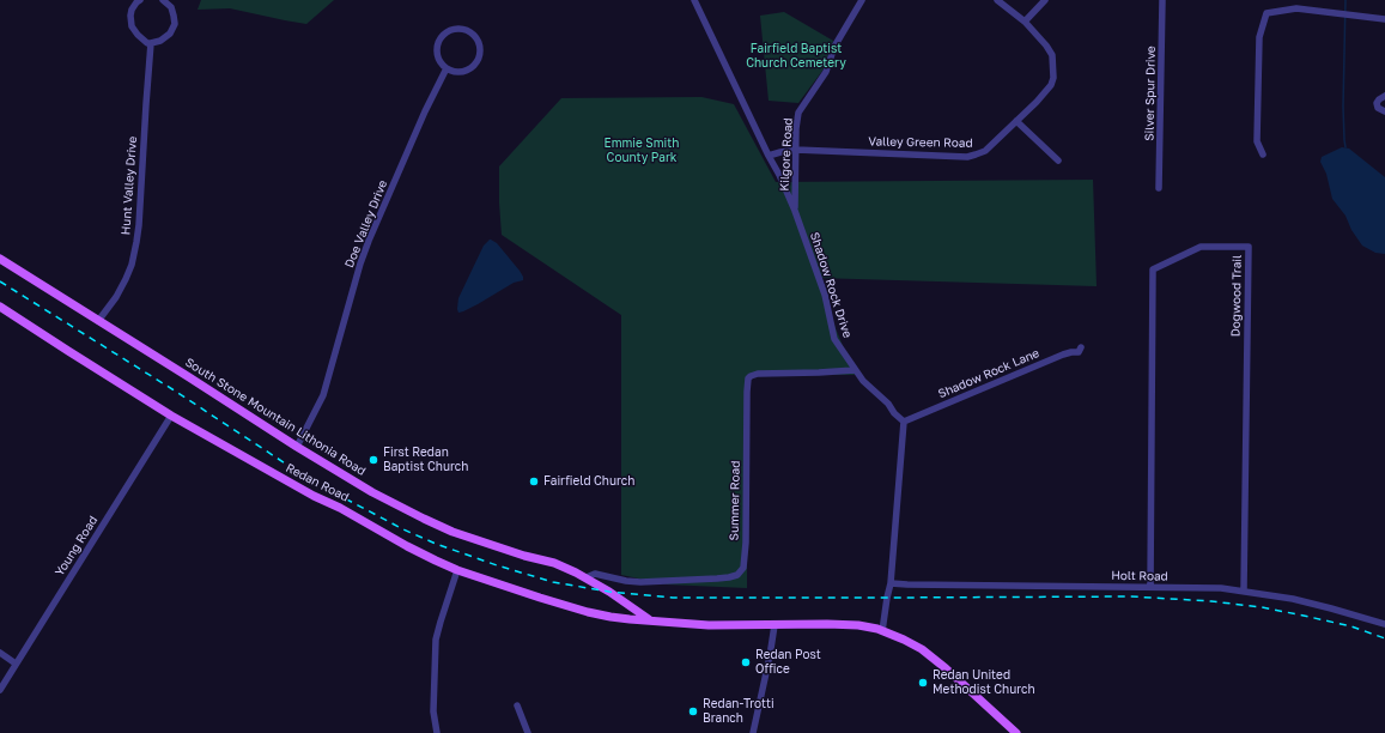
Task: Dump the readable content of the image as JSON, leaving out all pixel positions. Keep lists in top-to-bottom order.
{
  "streets": {
    "main road": ["South Stone Mountain Lithonia Road", "Redan Road"],
    "street": [
      "Silver Spur Drive",
      "Valley Green Road",
      "Kilgore Road",
      "Hunt Valley Drive",
      "Doe Valley Drive",
      "Shadow Rock Drive",
      "Dogwood Trail",
      "Shadow Rock Lane",
      "Summer Road",
      "Young Road",
      "Holt Road"
    ]
  },
  "crossings": [
    ["Valley Green Road", "Kilgore Road"],
    ["Valley Green Road", "Shadow Rock Drive"],
    ["Kilgore Road", "Shadow Rock Drive"],
    ["Hunt Valley Drive", "South Stone Mountain Lithonia Road"],
    ["Doe Valley Drive", "South Stone Mountain Lithonia Road"],
    ["Shadow Rock Drive", "Shadow Rock Lane"],
    ["Shadow Rock Drive", "Summer Road"],
    ["Dogwood Trail", "Holt Road"],
    ["South Stone Mountain Lithonia Road", "Redan Road"],
    ["South Stone Mountain Lithonia Road", "Summer Road"],
    ["Redan Road", "Young Road"]
  ],
  "parks": ["Fairfield Baptist Church Cemetery", "Emmie Smith County Park"],
  "places": [
    "First Redan Baptist Church",
    "Fairfield Church",
    "Redan Post Office",
    "Redan United Methodist Church",
    "Redan-Trotti Branch"
  ]
}
